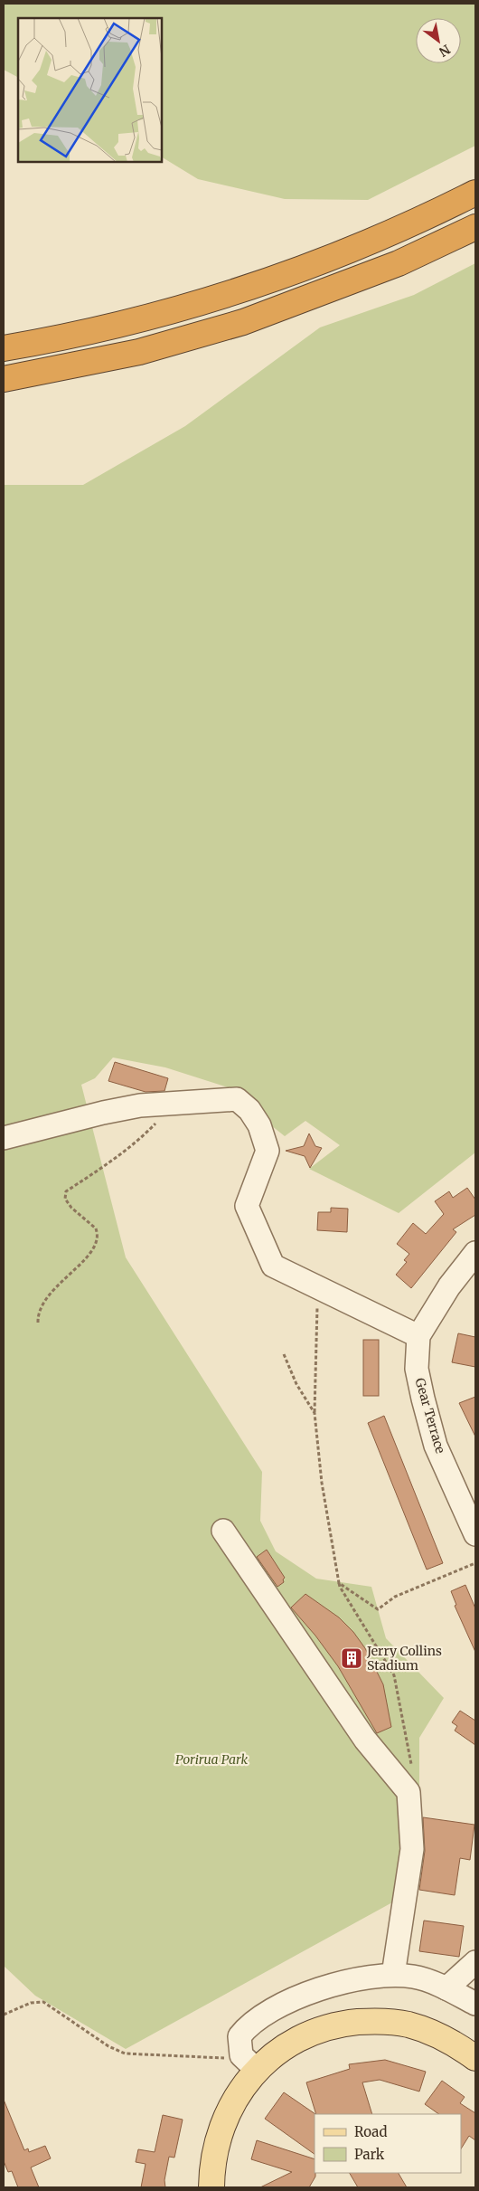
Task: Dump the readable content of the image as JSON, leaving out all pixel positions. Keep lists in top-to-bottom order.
{
  "streets": {
    "street": ["Gear Terrace"]
  },
  "parks": ["Porirua Park"],
  "places": {
    "building": ["Jerry Collins Stadium"]
  },
  "legend": ["Road", "Park"],
  "north": "bottom right"
}
